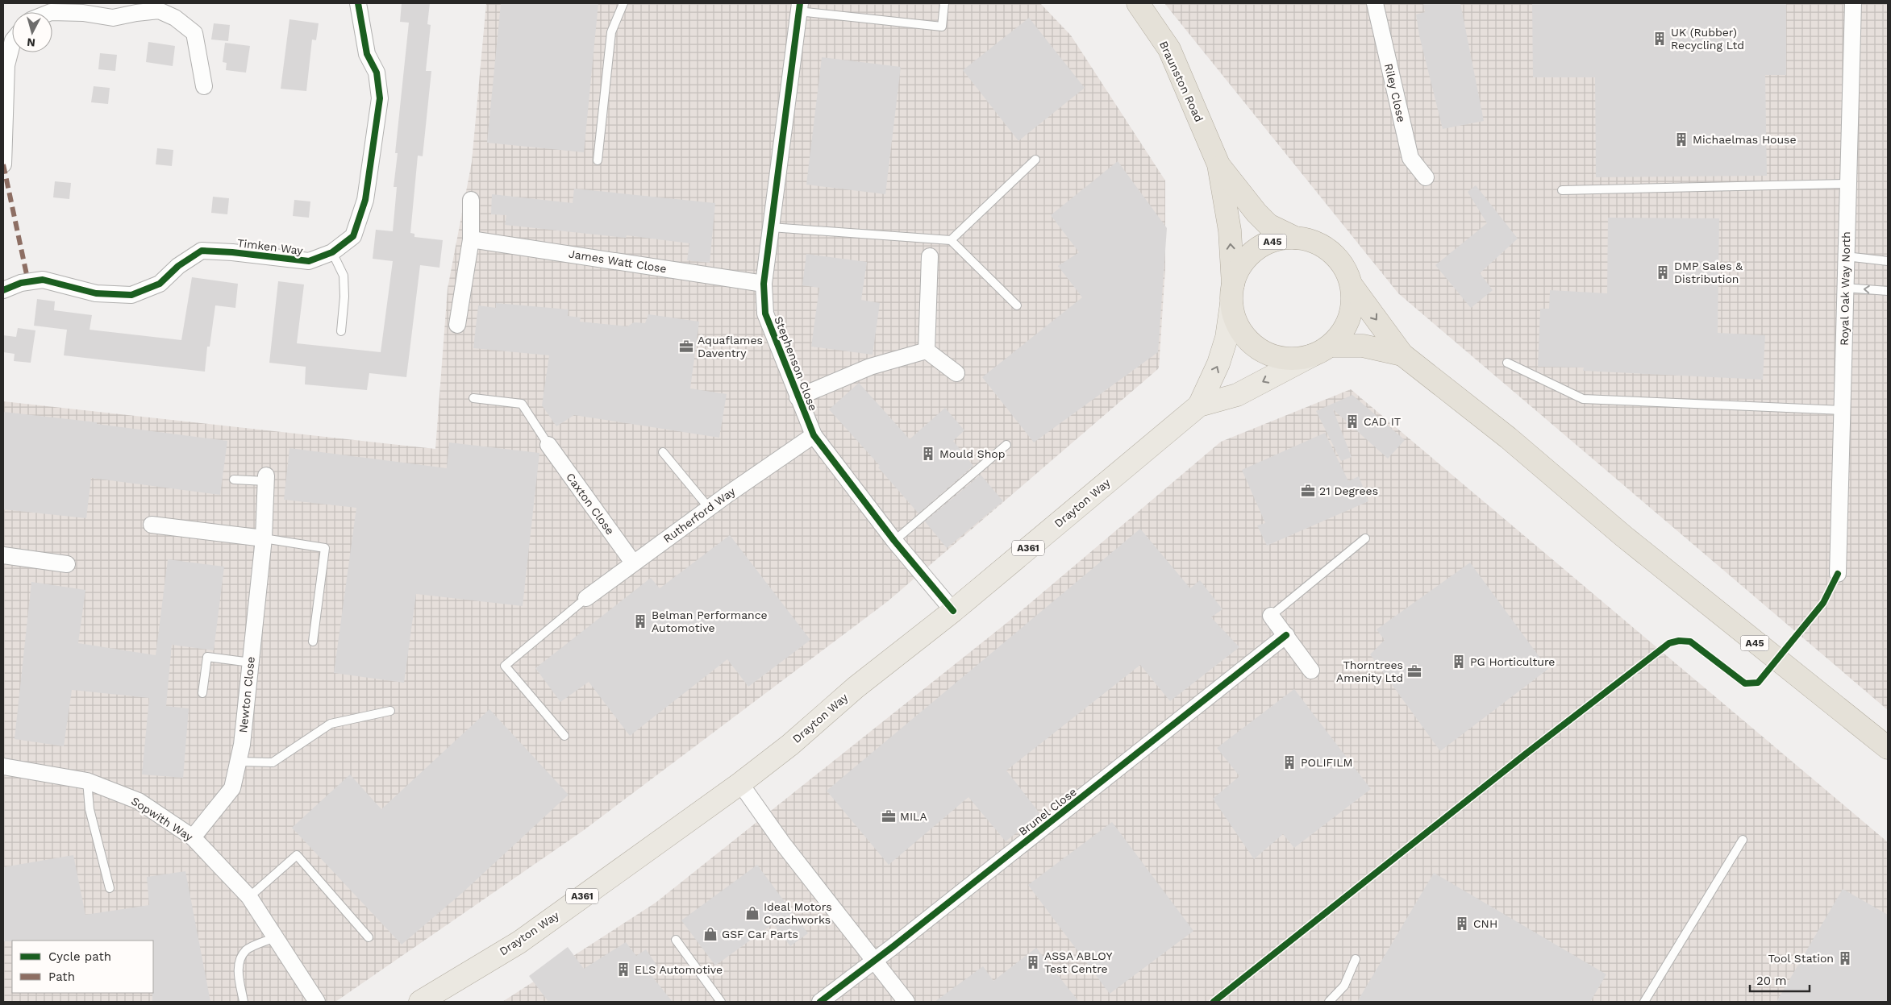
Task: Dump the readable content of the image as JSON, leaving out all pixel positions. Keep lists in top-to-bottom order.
{
  "streets": {
    "highway": ["Braunston Road", "A45"],
    "main road": ["Drayton Way", "A361"],
    "street": [
      "Riley Close",
      "Timken Way",
      "James Watt Close",
      "Royal Oak Way North",
      "Stephenson Close",
      "Caxton Close",
      "Rutherford Way",
      "Newton Close",
      "Brunel Close",
      "Sopwith Way"
    ]
  },
  "crossings": [
    ["Braunston Road", "A45"],
    ["Braunston Road", "Drayton Way"],
    ["A45", "Drayton Way"],
    ["James Watt Close", "Stephenson Close"],
    ["Stephenson Close", "Drayton Way"],
    ["Stephenson Close", "Rutherford Way"],
    ["Caxton Close", "Rutherford Way"],
    ["Newton Close", "Sopwith Way"]
  ],
  "places": {
    "building": [
      "UK (Rubber) Recycling Ltd",
      "Michaelmas House",
      "DMP Sales & Distribution",
      "CAD IT",
      "Mould Shop",
      "Belman Performance Automotive",
      "PG Horticulture",
      "POLIFILM",
      "CNH",
      "Tool Station",
      "ASSA ABLOY Test Centre",
      "ELS Automotive"
    ],
    "office": [
      "Aquaflames Daventry",
      "21 Degrees",
      "Thorntrees Amenity Ltd",
      "MILA"
    ],
    "shop": ["Ideal Motors Coachworks", "GSF Car Parts"]
  },
  "legend": ["Cycle path", "Path"],
  "scale_bar": "20 m",
  "north": "bottom"
}
